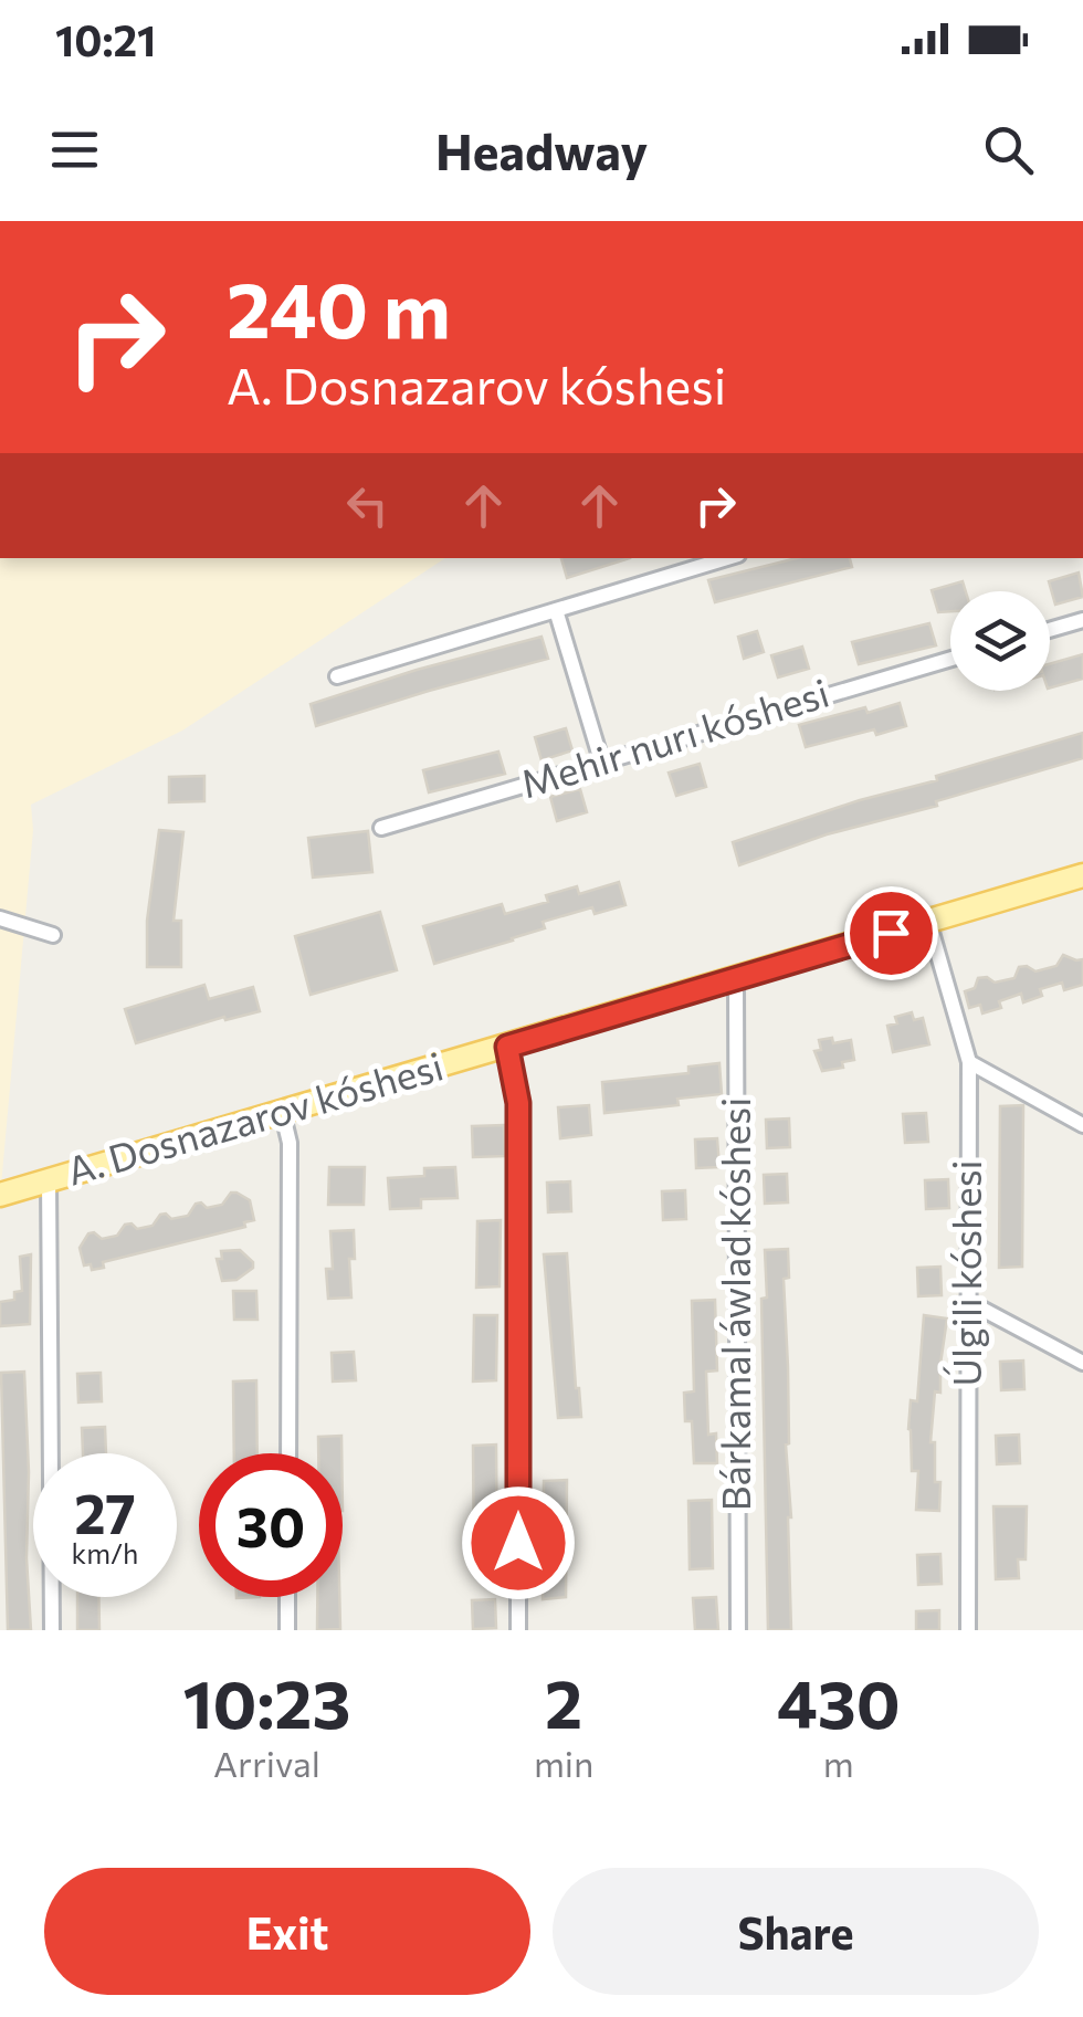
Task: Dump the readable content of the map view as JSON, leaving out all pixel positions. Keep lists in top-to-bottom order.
{
  "streets": {
    "main road": ["A. Dosnazarov kóshesi"],
    "street": ["Mehir nurı kóshesi", "Úlgili kóshesi", "Bárkamal áwlad kóshesi"]
  },
  "crossings": [
    ["A. Dosnazarov kóshesi", "Úlgili kóshesi"],
    ["A. Dosnazarov kóshesi", "Bárkamal áwlad kóshesi"]
  ],
  "page": {
    "status": "10:21",
    "header": "Headway",
    "turn": ["240 m", "A. Dosnazarov kóshesi"],
    "speed": "27 km/h",
    "limit": "30",
    "eta": [
      "10:23",
      "Arrival",
      "2",
      "min",
      "430",
      "m"
    ],
    "buttons": ["Exit", "Share"]
  }
}
